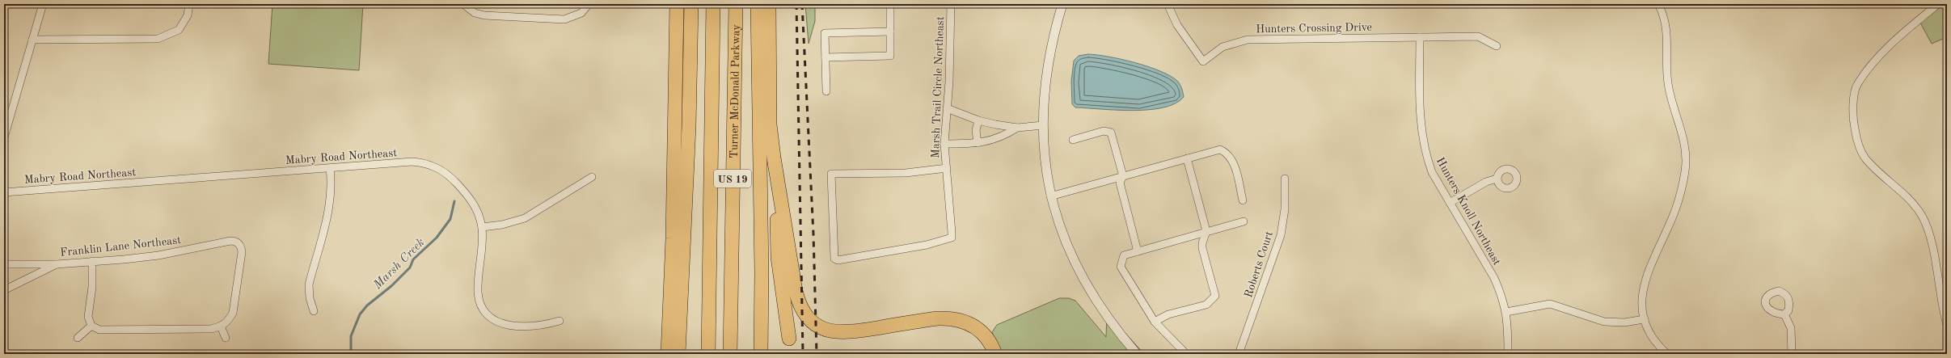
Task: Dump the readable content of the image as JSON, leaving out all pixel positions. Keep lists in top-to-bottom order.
{
  "streets": {
    "highway": ["Turner McDonald Parkway", "US 19"],
    "street": [
      "Hunters Crossing Drive",
      "Marsh Trail Circle Northeast",
      "Mabry Road Northeast",
      "Hunters Knoll Northeast",
      "Franklin Lane Northeast",
      "Roberts Court"
    ]
  },
  "crossings": [
    ["Hunters Crossing Drive", "Hunters Knoll Northeast"]
  ],
  "water": ["Marsh Creek"]
}
